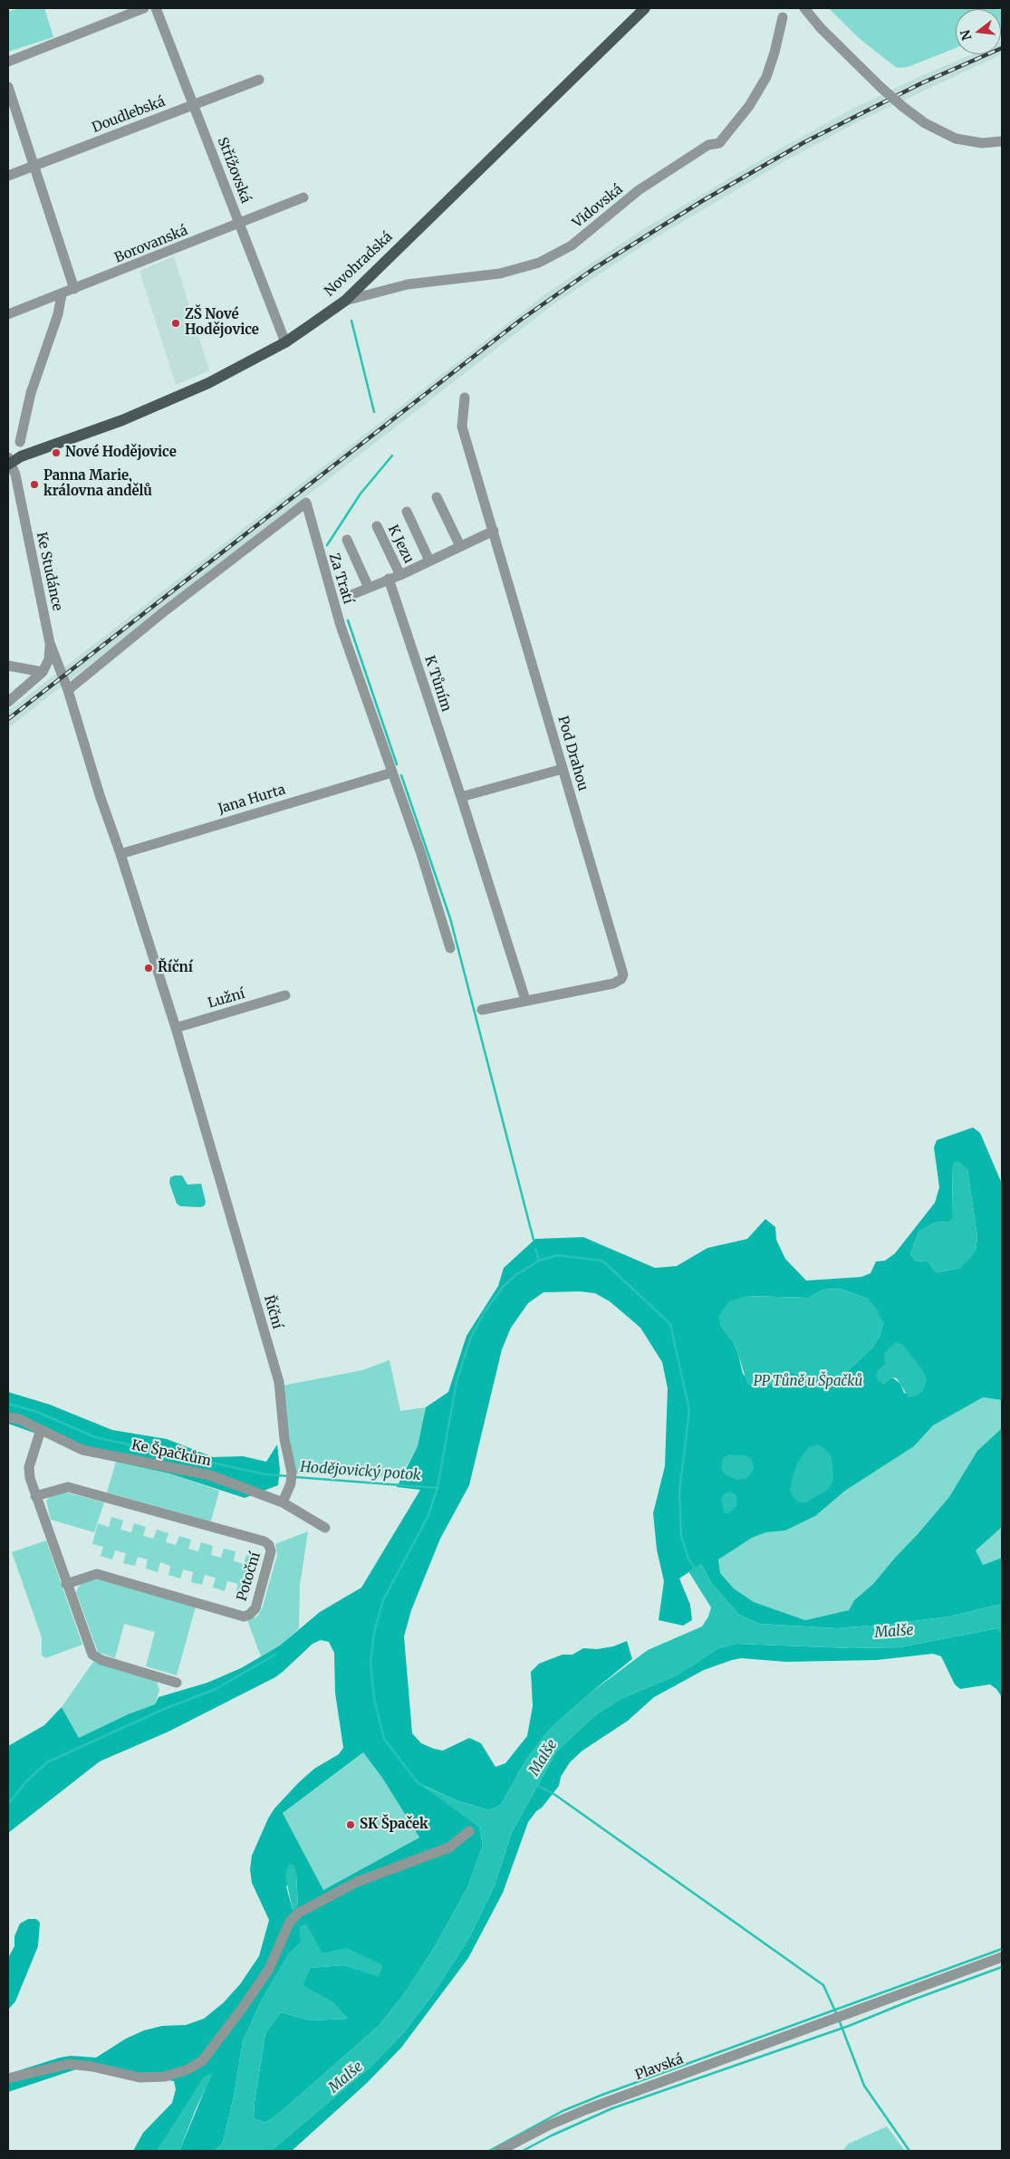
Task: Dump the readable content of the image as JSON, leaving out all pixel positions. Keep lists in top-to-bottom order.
{
  "streets": {
    "main road": ["Novohradská"],
    "street": [
      "Doudlebská",
      "Střížovská",
      "Vidovská",
      "Borovanská",
      "K Jezu",
      "Ke Studánce",
      "Za Tratí",
      "K Tůním",
      "Pod Drahou",
      "Jana Hurta",
      "Lužní",
      "Říční",
      "Ke Špačkům",
      "Potoční",
      "Plavská"
    ]
  },
  "crossings": [
    ["Doudlebská", "Střížovská"],
    ["Střížovská", "Borovanská"],
    ["Střížovská", "Novohradská"],
    ["Vidovská", "Novohradská"],
    ["Novohradská", "Ke Studánce"],
    ["K Jezu", "K Tůním"],
    ["K Jezu", "Pod Drahou"],
    ["Ke Studánce", "Za Tratí"],
    ["Ke Studánce", "Říční"],
    ["Za Tratí", "Jana Hurta"],
    ["Za Tratí", "Říční"],
    ["K Tůním", "Pod Drahou"],
    ["Jana Hurta", "Říční"],
    ["Lužní", "Říční"],
    ["Říční", "Ke Špačkům"]
  ],
  "water": ["Hodějovický potok", "Malše"],
  "parks": ["PP Tůně u Špačků"],
  "places": [
    "ZŠ Nové Hodějovice",
    "Nové Hodějovice",
    "Panna Marie, královna andělů",
    "Říční",
    "SK Špaček"
  ],
  "north": "left"
}
